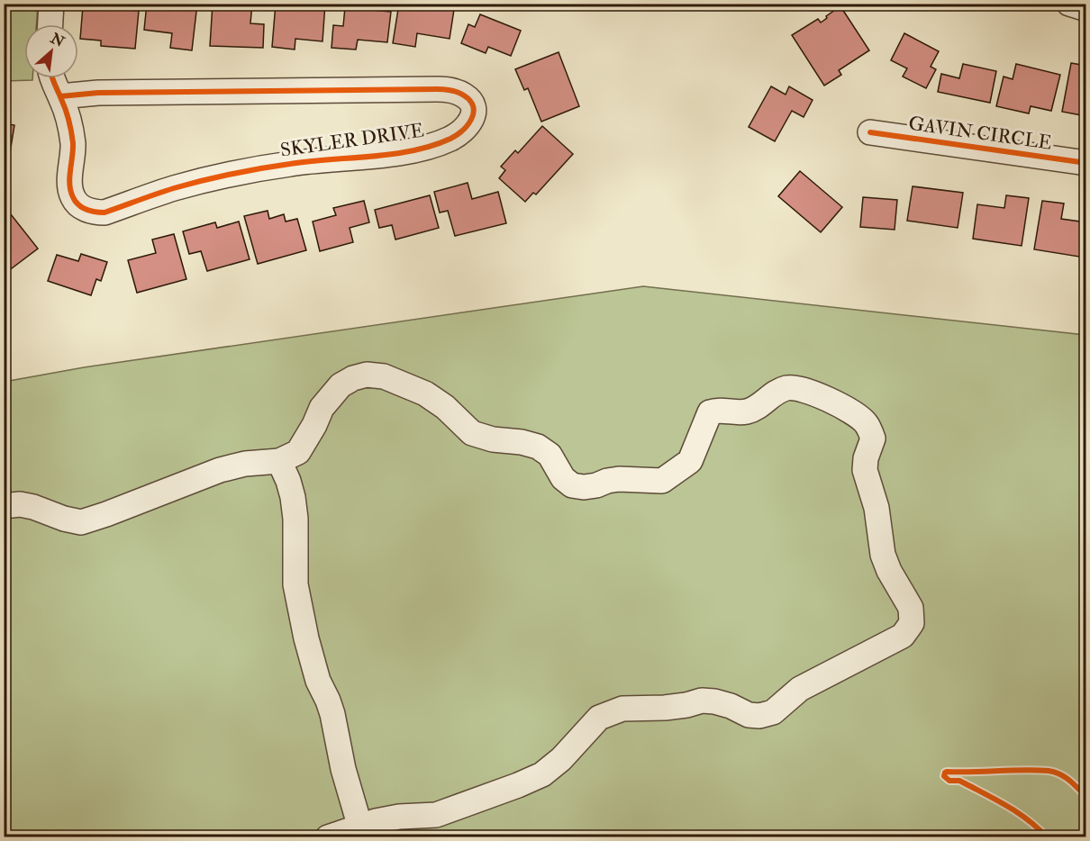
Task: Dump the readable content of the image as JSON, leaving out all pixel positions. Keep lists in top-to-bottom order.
{
  "streets": {
    "street": ["GAVIN CIRCLE", "SKYLER DRIVE"]
  },
  "north": "top right"
}
